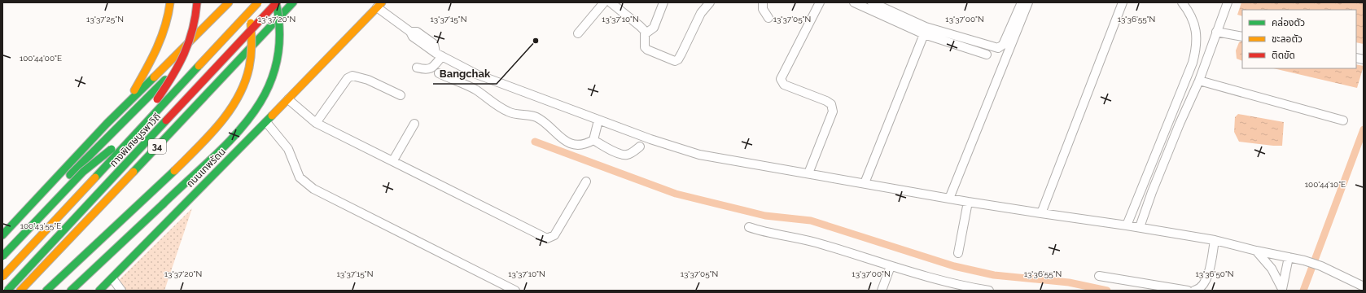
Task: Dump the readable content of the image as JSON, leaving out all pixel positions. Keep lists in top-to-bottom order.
{
  "streets": {
    "main road": ["ทางพิเศษบูรพาวิถี", "34", "ถนนเทพรัตน"]
  },
  "crossings": [
    ["ทางพิเศษบูรพาวิถี", "34"]
  ],
  "places": ["Bangchak"],
  "legend": ["คล่องตัว", "ชะลอตัว", "ติดขัด"],
  "coordinates": [
    "13°37'25\"N",
    "13°37'20\"N",
    "13°37'15\"N",
    "13°37'10\"N",
    "13°37'05\"N",
    "13°37'00\"N",
    "13°36'55\"N",
    "100°44'00\"E",
    "100°44'10\"E",
    "100°43'55\"E",
    "13°36'50\"N"
  ]
}
